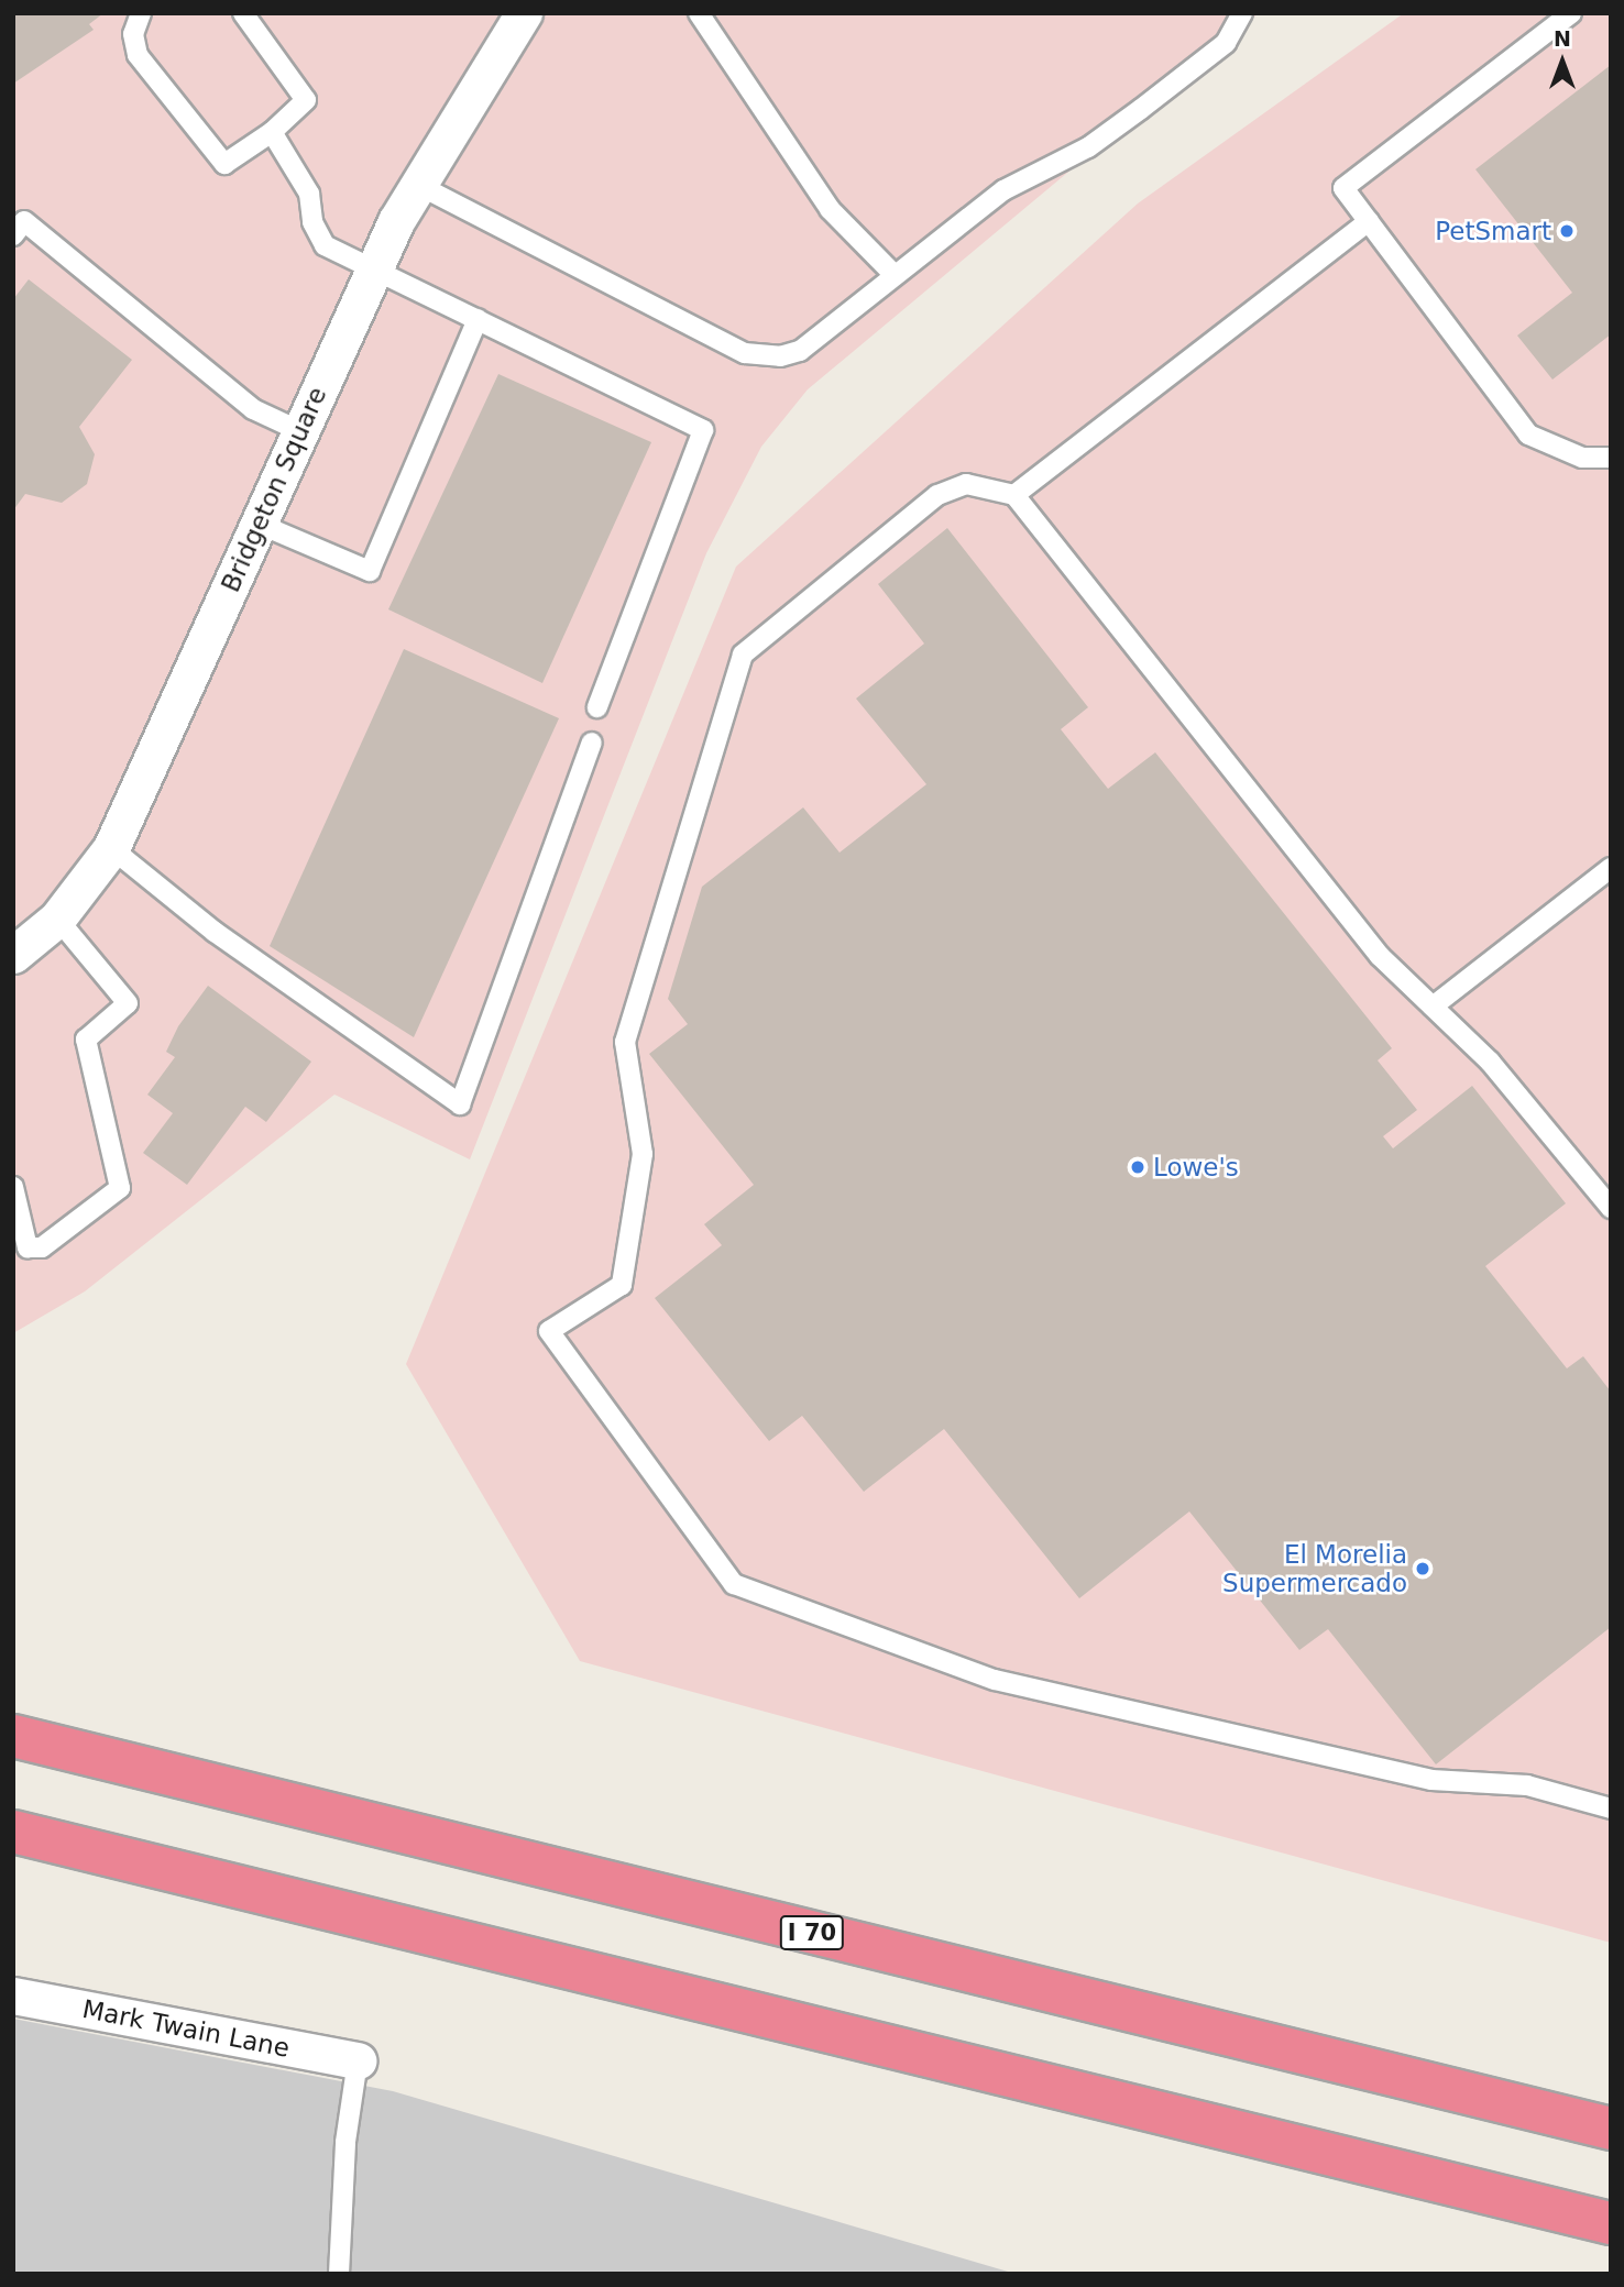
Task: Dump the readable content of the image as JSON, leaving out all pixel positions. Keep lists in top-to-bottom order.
{
  "streets": {
    "highway": ["I 70"],
    "street": ["Bridgeton Square", "Mark Twain Lane"]
  },
  "places": ["PetSmart", "Lowe's", "El Morelia Supermercado"],
  "north": "top"
}
